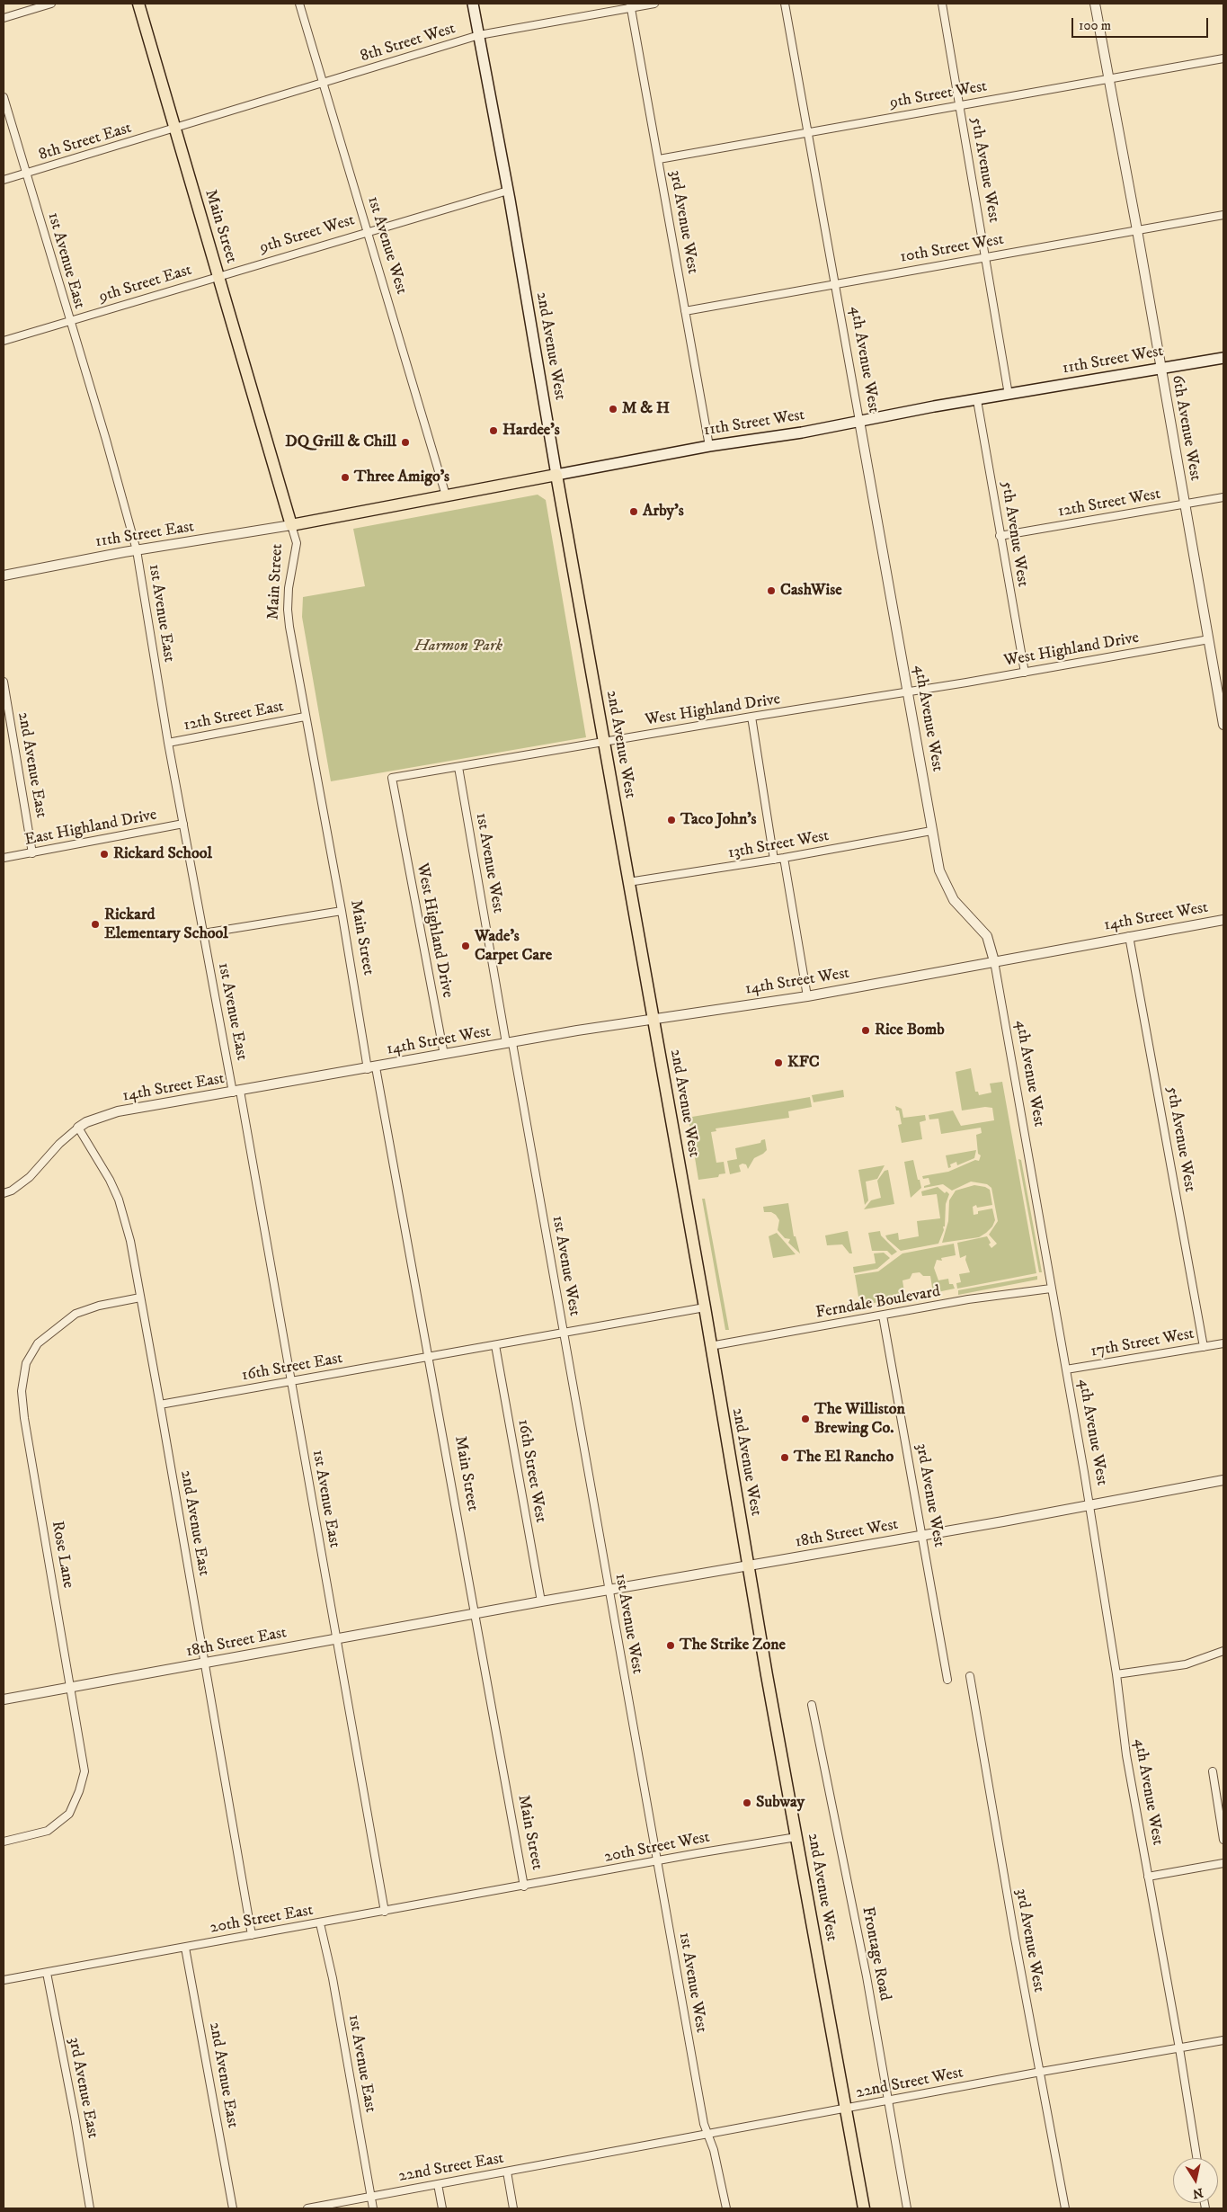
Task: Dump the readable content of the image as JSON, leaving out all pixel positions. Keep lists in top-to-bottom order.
{
  "streets": {
    "main road": ["Main Street", "2nd Avenue West", "11th Street West"],
    "street": [
      "8th Street West",
      "9th Street West",
      "8th Street East",
      "5th Avenue West",
      "3rd Avenue West",
      "1st Avenue West",
      "10th Street West",
      "1st Avenue East",
      "9th Street East",
      "4th Avenue West",
      "6th Avenue West",
      "12th Street West",
      "11th Street East",
      "West Highland Drive",
      "12th Street East",
      "2nd Avenue East",
      "East Highland Drive",
      "13th Street West",
      "14th Street West",
      "14th Street East",
      "Ferndale Boulevard",
      "17th Street West",
      "16th Street East",
      "16th Street West",
      "18th Street West",
      "Rose Lane",
      "18th Street East",
      "20th Street West",
      "20th Street East",
      "Frontage Road",
      "22nd Street West",
      "3rd Avenue East",
      "22nd Street East"
    ]
  },
  "crossings": [
    ["8th Street West", "8th Street East"],
    ["8th Street West", "3rd Avenue West"],
    ["8th Street West", "Main Street"],
    ["8th Street West", "1st Avenue West"],
    ["8th Street West", "2nd Avenue West"],
    ["9th Street West", "5th Avenue West"],
    ["9th Street West", "3rd Avenue West"],
    ["9th Street West", "Main Street"],
    ["9th Street West", "1st Avenue West"],
    ["9th Street West", "9th Street East"],
    ["9th Street West", "2nd Avenue West"],
    ["9th Street West", "4th Avenue West"],
    ["9th Street West", "6th Avenue West"],
    ["8th Street East", "Main Street"],
    ["8th Street East", "1st Avenue East"],
    ["5th Avenue West", "10th Street West"],
    ["5th Avenue West", "11th Street West"],
    ["5th Avenue West", "12th Street West"],
    ["5th Avenue West", "West Highland Drive"],
    ["5th Avenue West", "14th Street West"],
    ["5th Avenue West", "17th Street West"],
    ["3rd Avenue West", "10th Street West"],
    ["3rd Avenue West", "11th Street West"],
    ["3rd Avenue West", "Ferndale Boulevard"],
    ["3rd Avenue West", "18th Street West"],
    ["3rd Avenue West", "22nd Street West"],
    ["Main Street", "9th Street East"],
    ["Main Street", "11th Street West"],
    ["Main Street", "11th Street East"],
    ["Main Street", "12th Street East"],
    ["Main Street", "14th Street West"],
    ["Main Street", "14th Street East"],
    ["Main Street", "16th Street East"],
    ["Main Street", "18th Street West"],
    ["Main Street", "18th Street East"],
    ["Main Street", "20th Street West"],
    ["Main Street", "20th Street East"],
    ["1st Avenue West", "11th Street West"],
    ["1st Avenue West", "West Highland Drive"],
    ["1st Avenue West", "14th Street West"],
    ["1st Avenue West", "18th Street West"],
    ["1st Avenue West", "20th Street West"],
    ["1st Avenue West", "22nd Street West"],
    ["10th Street West", "4th Avenue West"],
    ["10th Street West", "6th Avenue West"],
    ["1st Avenue East", "9th Street East"],
    ["1st Avenue East", "11th Street East"],
    ["1st Avenue East", "12th Street East"],
    ["1st Avenue East", "East Highland Drive"],
    ["1st Avenue East", "14th Street East"],
    ["1st Avenue East", "16th Street East"],
    ["1st Avenue East", "18th Street East"],
    ["1st Avenue East", "20th Street East"],
    ["1st Avenue East", "22nd Street East"],
    ["2nd Avenue West", "11th Street West"],
    ["2nd Avenue West", "West Highland Drive"],
    ["2nd Avenue West", "13th Street West"],
    ["2nd Avenue West", "14th Street West"],
    ["2nd Avenue West", "Ferndale Boulevard"],
    ["2nd Avenue West", "18th Street West"],
    ["2nd Avenue West", "20th Street West"],
    ["2nd Avenue West", "22nd Street West"],
    ["4th Avenue West", "11th Street West"],
    ["4th Avenue West", "West Highland Drive"],
    ["4th Avenue West", "13th Street West"],
    ["4th Avenue West", "14th Street West"],
    ["4th Avenue West", "Ferndale Boulevard"],
    ["4th Avenue West", "17th Street West"],
    ["4th Avenue West", "18th Street West"],
    ["4th Avenue West", "22nd Street West"],
    ["11th Street West", "6th Avenue West"],
    ["11th Street West", "11th Street East"],
    ["6th Avenue West", "12th Street West"],
    ["6th Avenue West", "West Highland Drive"],
    ["West Highland Drive", "14th Street West"],
    ["2nd Avenue East", "East Highland Drive"],
    ["2nd Avenue East", "14th Street East"],
    ["2nd Avenue East", "16th Street East"],
    ["2nd Avenue East", "Rose Lane"],
    ["2nd Avenue East", "18th Street East"],
    ["2nd Avenue East", "20th Street East"],
    ["14th Street West", "14th Street East"],
    ["16th Street West", "18th Street West"],
    ["18th Street West", "18th Street East"],
    ["Rose Lane", "18th Street East"],
    ["20th Street West", "20th Street East"],
    ["20th Street East", "3rd Avenue East"],
    ["Frontage Road", "22nd Street West"],
    ["22nd Street West", "22nd Street East"]
  ],
  "parks": ["Harmon Park"],
  "places": [
    "M & H",
    "Hardee's",
    "DQ Grill & Chill",
    "Three Amigo's",
    "Arby's",
    "CashWise",
    "Taco John's",
    "Rickard School",
    "Rickard Elementary School",
    "Wade's Carpet Care",
    "Rice Bomb",
    "KFC",
    "The Williston Brewing Co.",
    "The El Rancho",
    "The Strike Zone",
    "Subway"
  ],
  "scale_bar": "100 m",
  "north": "bottom"
}
